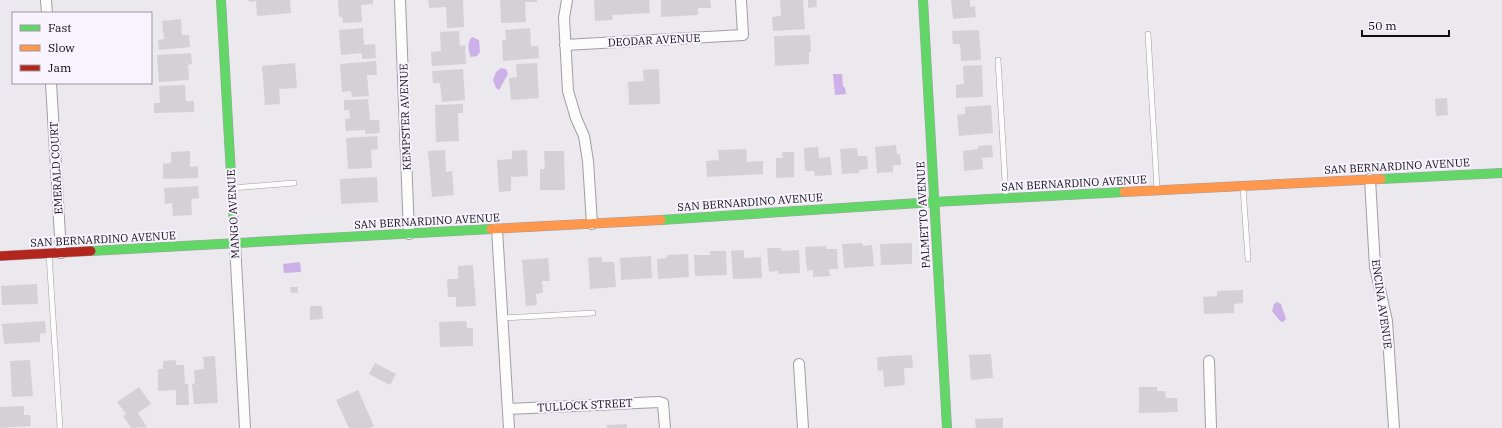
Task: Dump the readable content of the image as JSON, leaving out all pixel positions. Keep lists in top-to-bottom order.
{
  "streets": {
    "main road": ["SAN BERNARDINO AVENUE", "MANGO AVENUE", "PALMETTO AVENUE"],
    "street": [
      "DEODAR AVENUE",
      "KEMPSTER AVENUE",
      "EMERALD COURT",
      "ENCINA AVENUE",
      "TULLOCK STREET"
    ]
  },
  "crossings": [
    ["KEMPSTER AVENUE", "SAN BERNARDINO AVENUE"],
    ["SAN BERNARDINO AVENUE", "EMERALD COURT"],
    ["SAN BERNARDINO AVENUE", "MANGO AVENUE"],
    ["SAN BERNARDINO AVENUE", "PALMETTO AVENUE"],
    ["SAN BERNARDINO AVENUE", "ENCINA AVENUE"]
  ],
  "legend": ["Fast", "Slow", "Jam"],
  "scale_bar": "50 m"
}
